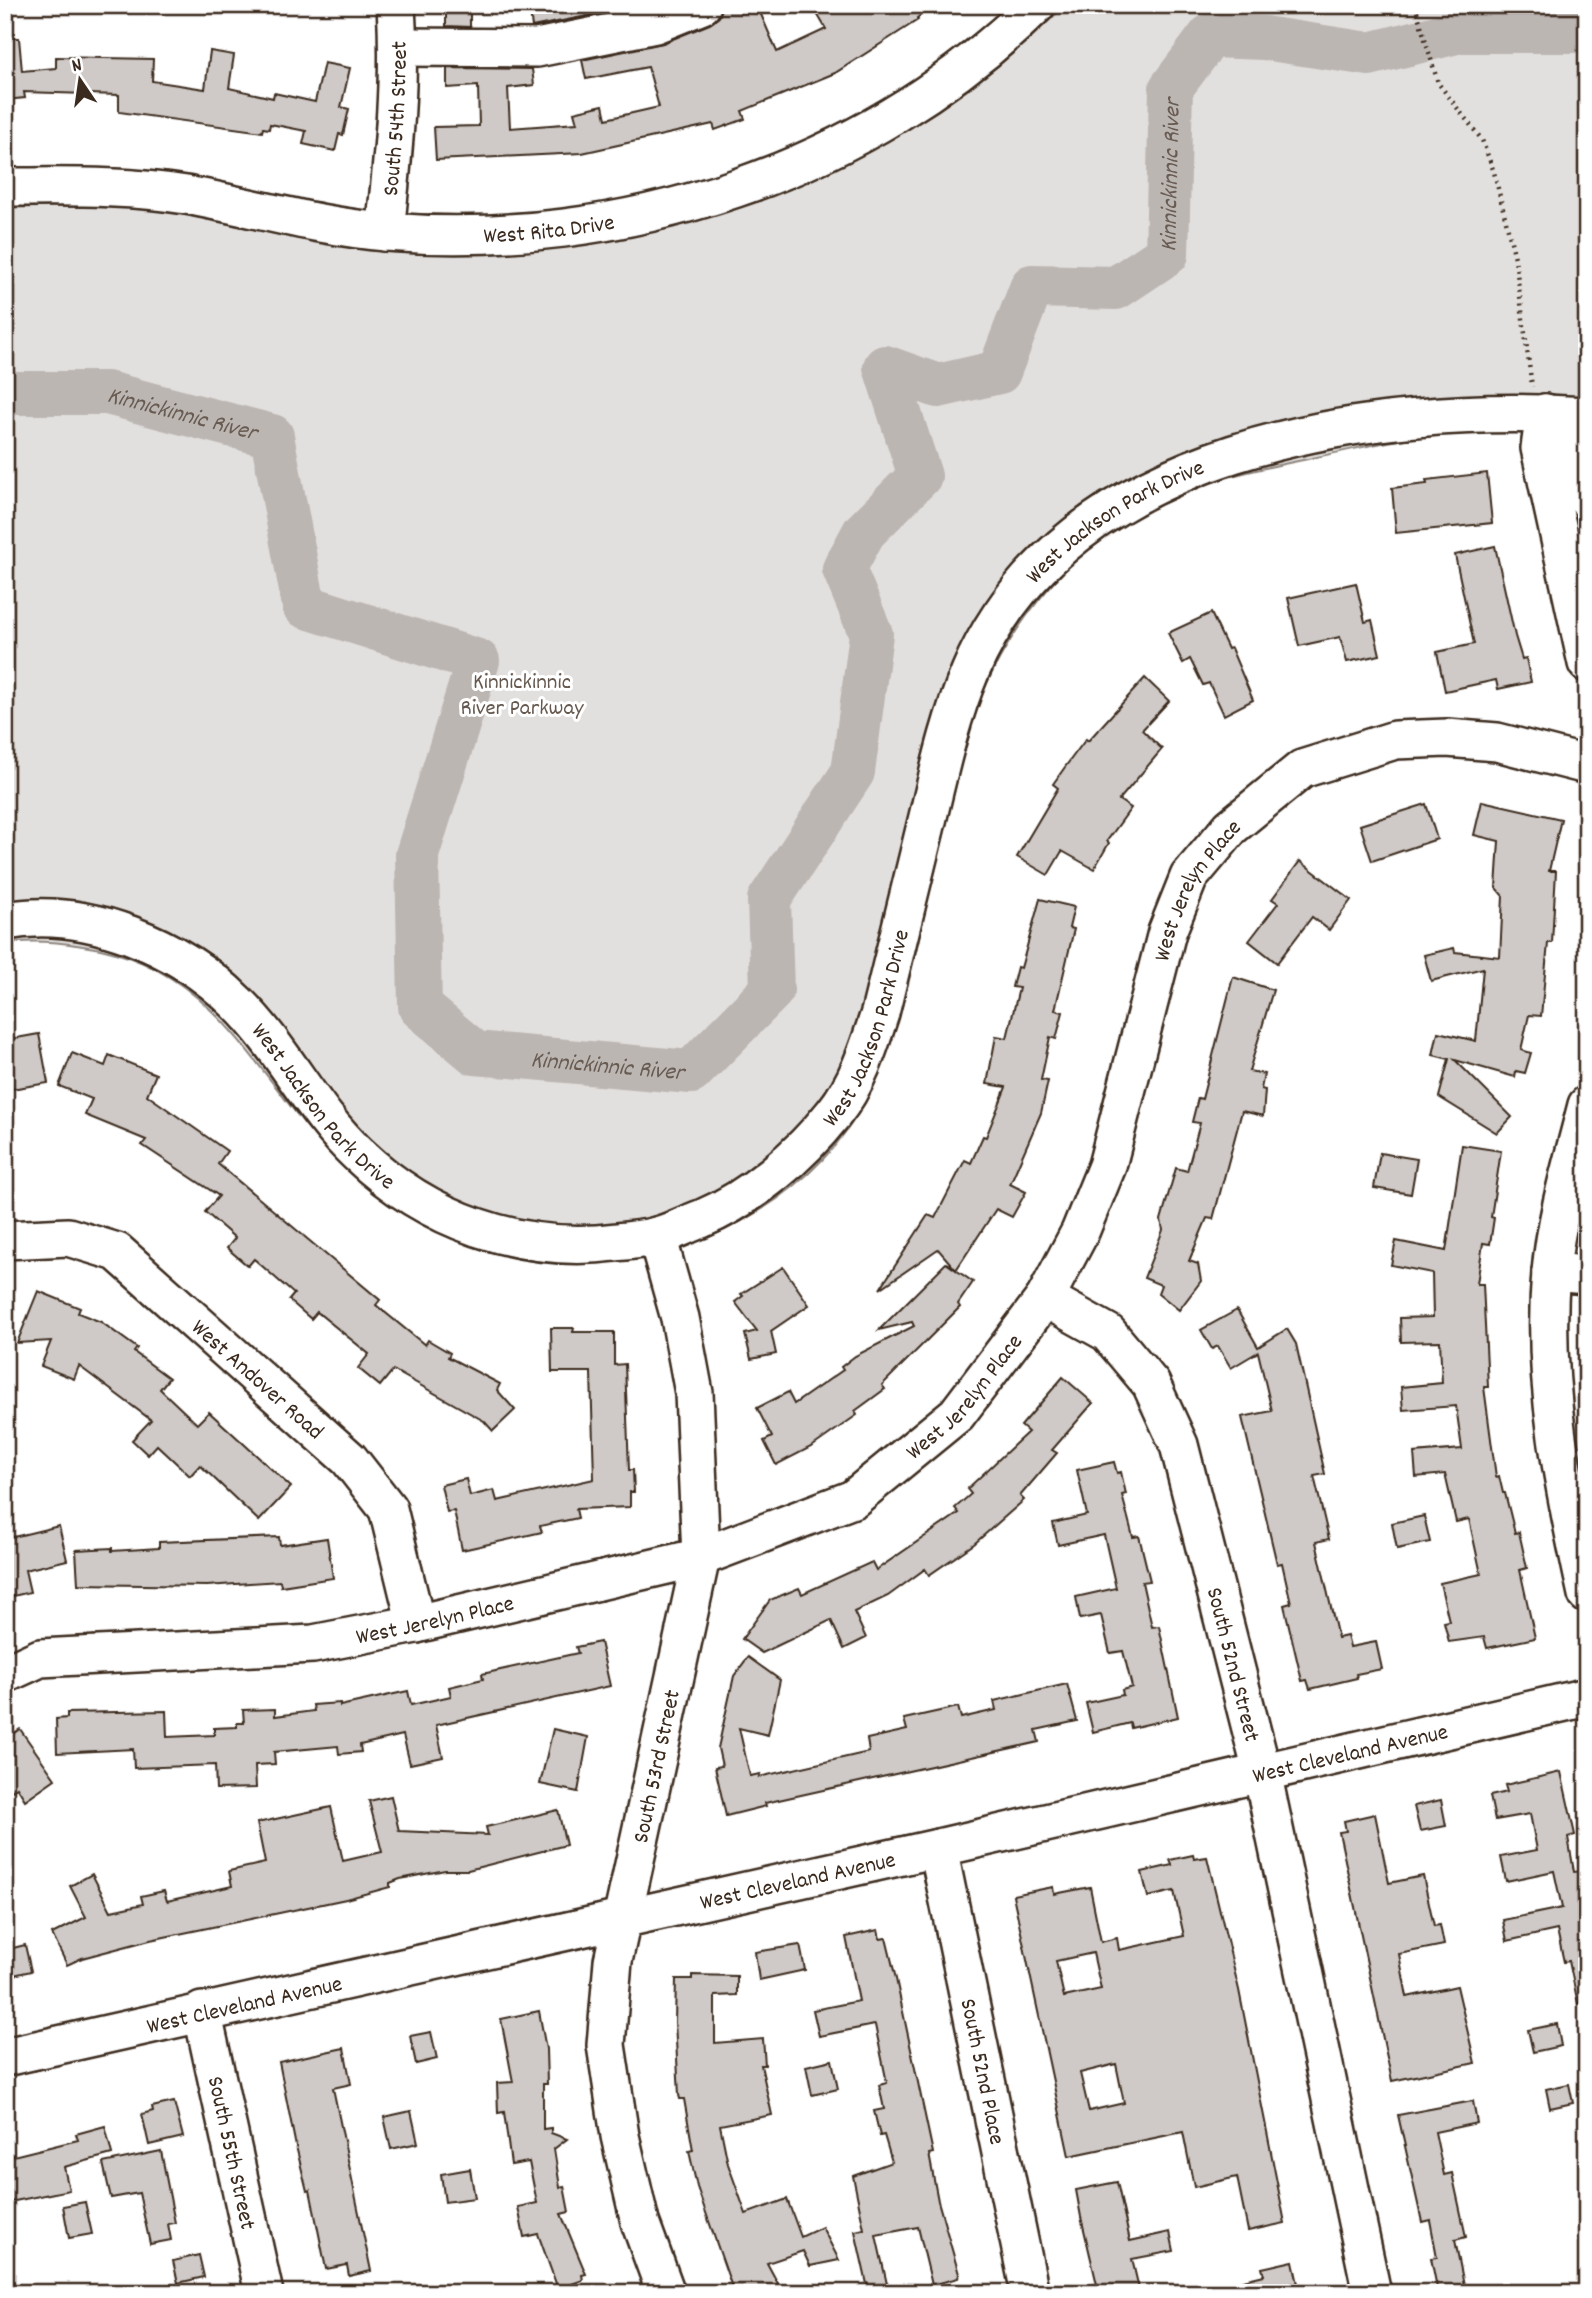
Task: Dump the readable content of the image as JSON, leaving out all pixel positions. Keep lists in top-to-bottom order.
{
  "streets": {
    "street": [
      "South 54th Street",
      "West Rita Drive",
      "West Jackson Park Drive",
      "West Jerelyn Place",
      "West Andover Road",
      "South 52nd Street",
      "West Cleveland Avenue",
      "South 53rd Street",
      "South 52nd Place",
      "South 55th Street"
    ]
  },
  "crossings": [
    ["South 54th Street", "West Rita Drive"],
    ["West Jackson Park Drive", "South 53rd Street"],
    ["West Jerelyn Place", "West Andover Road"],
    ["West Jerelyn Place", "South 52nd Street"],
    ["West Jerelyn Place", "South 53rd Street"],
    ["South 52nd Street", "West Cleveland Avenue"],
    ["West Cleveland Avenue", "South 53rd Street"],
    ["West Cleveland Avenue", "South 52nd Place"],
    ["West Cleveland Avenue", "South 55th Street"]
  ],
  "water": ["Kinnickinnic River"],
  "parks": ["Kinnickinnic River Parkway"],
  "north": "top"
}
